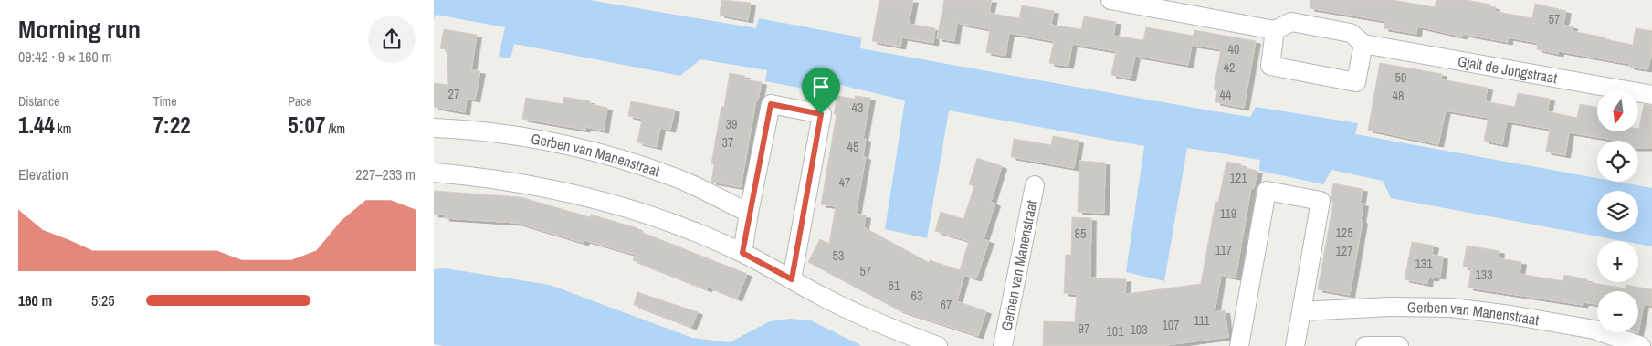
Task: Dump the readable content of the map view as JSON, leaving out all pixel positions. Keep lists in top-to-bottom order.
{
  "streets": {
    "street": ["Gjalt de Jongstraat", "Gerben van Manenstraat"]
  },
  "house_numbers": [
    "57",
    "40",
    "42",
    "50",
    "27",
    "44",
    "48",
    "43",
    "39",
    "37",
    "45",
    "121",
    "47",
    "119",
    "125",
    "85",
    "117",
    "127",
    "53",
    "131",
    "57",
    "133",
    "61",
    "63",
    "67",
    "111",
    "107",
    "97",
    "103",
    "101"
  ],
  "north": "bottom",
  "page": {
    "heading": ["Morning run", "09:42 · 9 × 160 m"],
    "stats": [
      ["Distance", "1.44 km"],
      ["Time", "7:22"],
      ["Pace", "5:07 /km"]
    ],
    "map_buttons": ["+", "−"],
    "chart": ["Elevation", "227–233 m"],
    "list": [
      {
        "name": "160 m",
        "note": "5:25"
      }
    ]
  }
}
